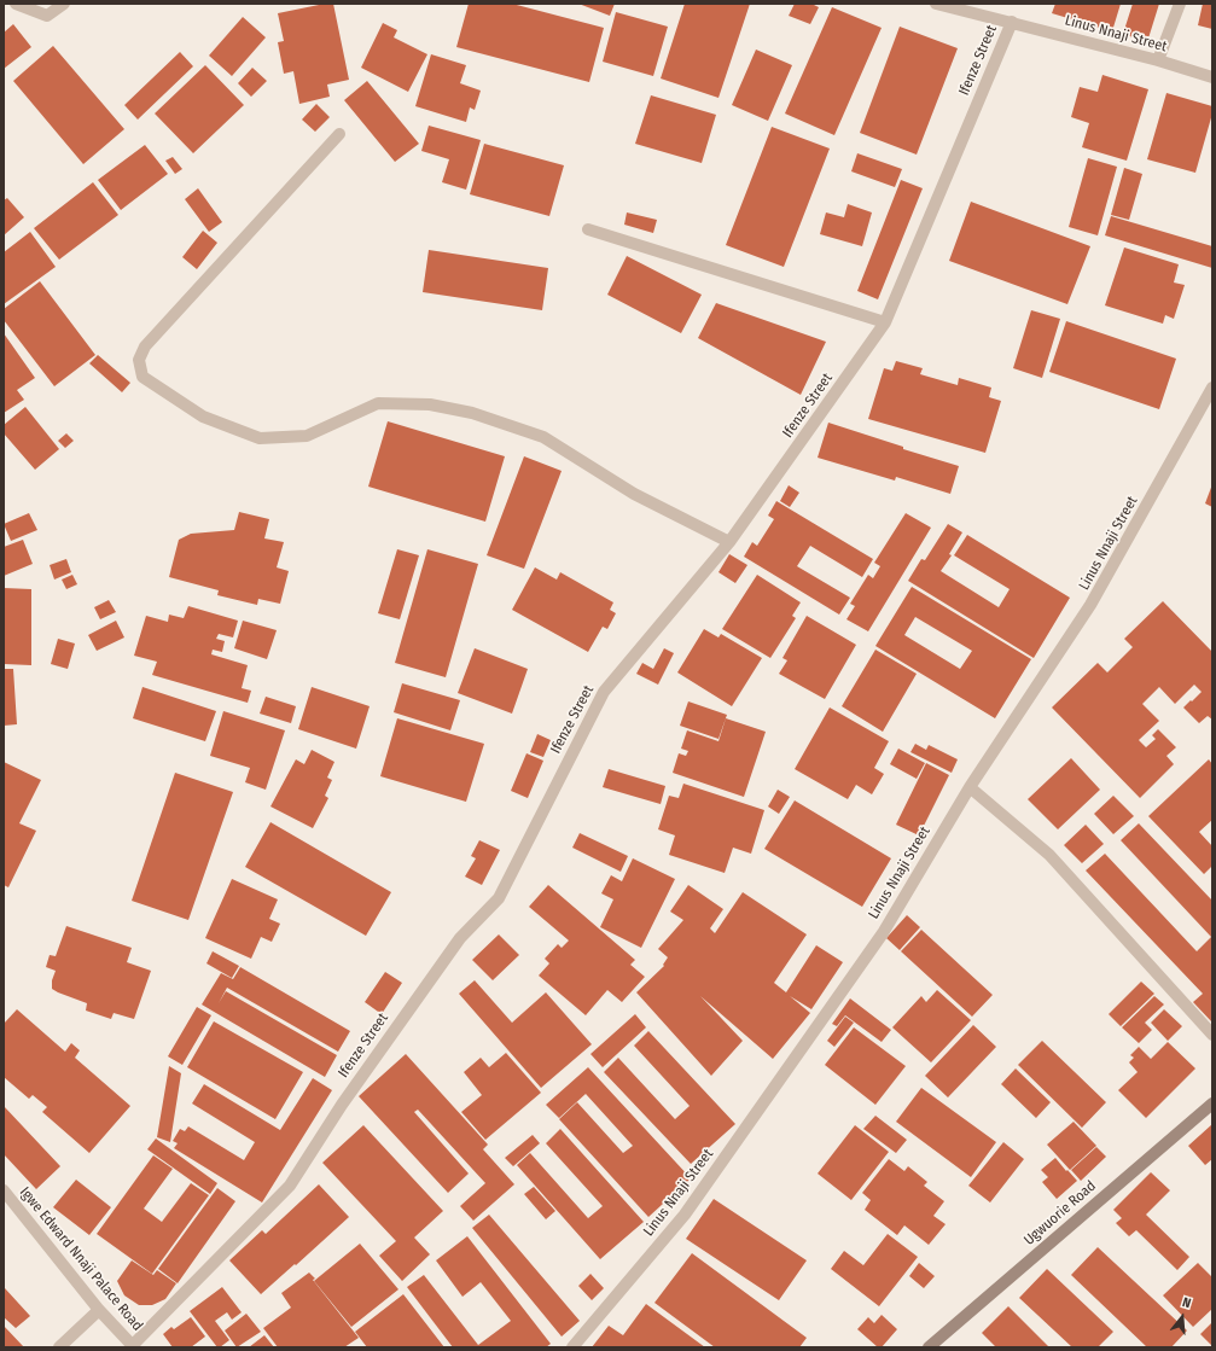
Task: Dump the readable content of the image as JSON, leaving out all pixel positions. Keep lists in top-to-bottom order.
{
  "streets": {
    "street": [
      "Linus Nnaji Street",
      "Ifenze Street",
      "Ugwuorie Road",
      "Igwe Edward Nnaji Palace Road"
    ]
  },
  "crossings": [
    ["Linus Nnaji Street", "Ifenze Street"],
    ["Ifenze Street", "Igwe Edward Nnaji Palace Road"]
  ],
  "north": "top"
}
